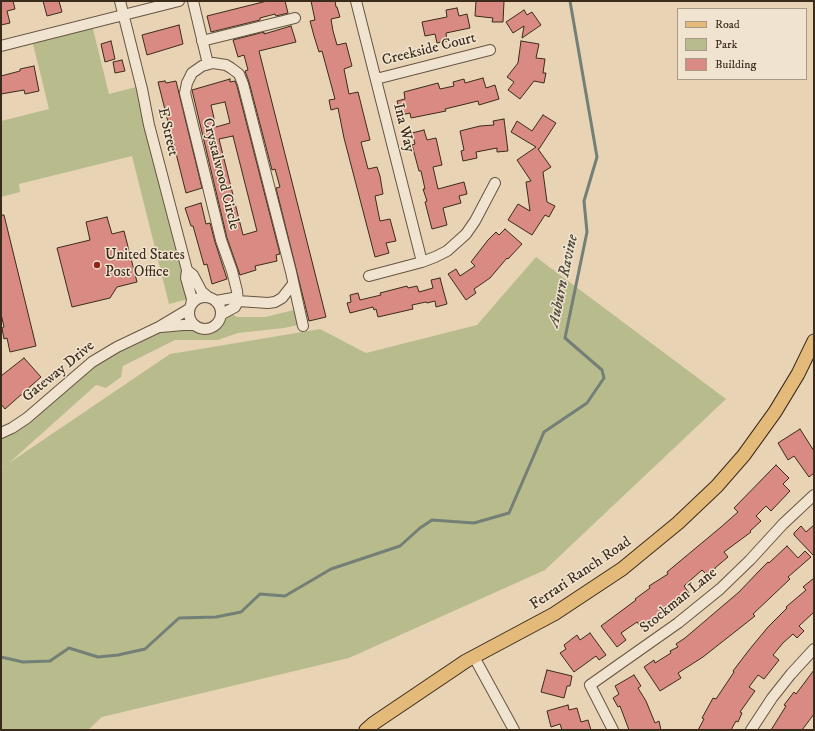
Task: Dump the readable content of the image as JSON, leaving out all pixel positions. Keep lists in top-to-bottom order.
{
  "streets": {
    "main road": ["Ferrari Ranch Road"],
    "street": [
      "Creekside Court",
      "Ina Way",
      "E Street",
      "Crystalwood Circle",
      "Gateway Drive",
      "Stockman Lane"
    ]
  },
  "crossings": [
    ["Creekside Court", "Ina Way"],
    ["E Street", "Gateway Drive"]
  ],
  "water": ["Auburn Ravine"],
  "places": ["United States Post Office"],
  "legend": ["Road", "Park", "Building"]
}
